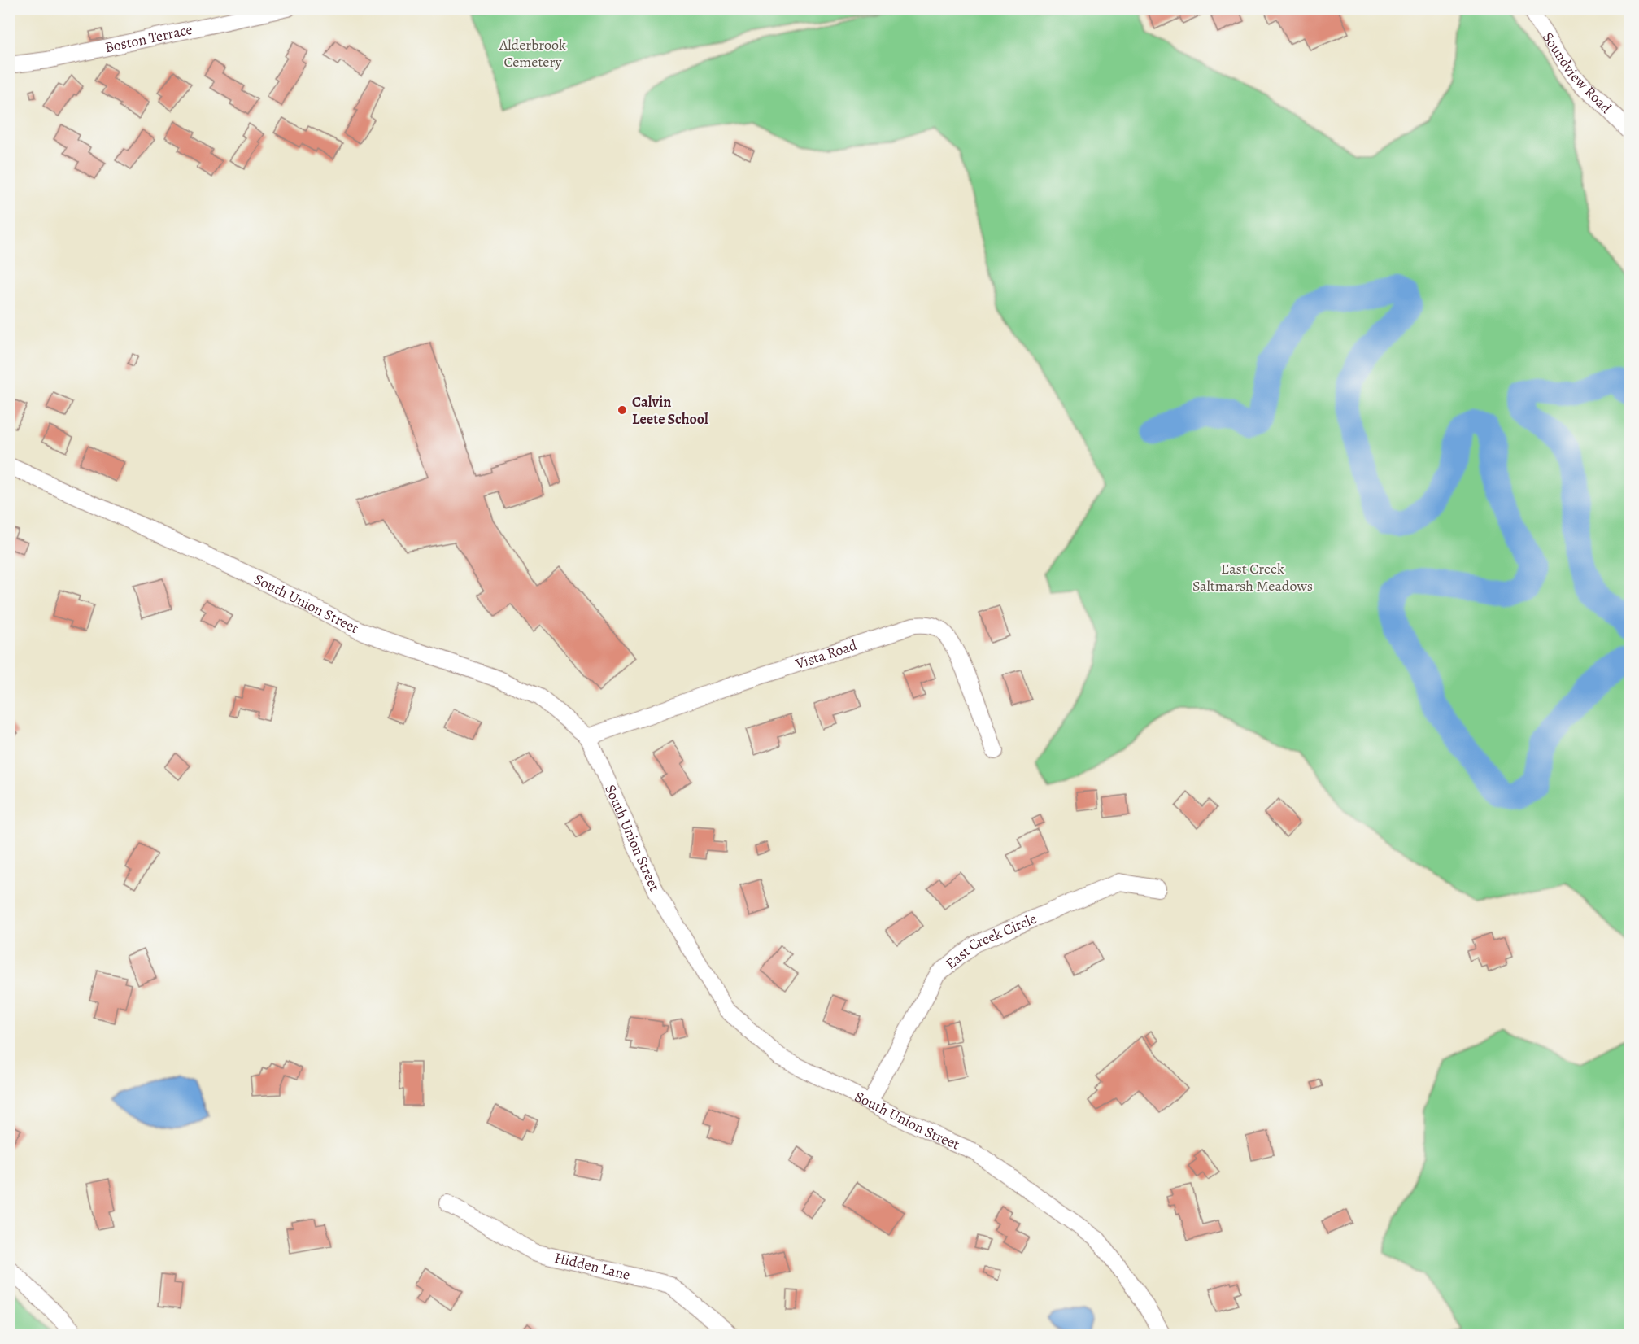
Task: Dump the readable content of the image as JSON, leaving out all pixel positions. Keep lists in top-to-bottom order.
{
  "streets": {
    "street": [
      "Boston Terrace",
      "Soundview Road",
      "South Union Street",
      "Vista Road",
      "East Creek Circle",
      "Hidden Lane"
    ]
  },
  "crossings": [
    ["South Union Street", "Vista Road"],
    ["South Union Street", "East Creek Circle"]
  ],
  "parks": ["Alderbrook Cemetery", "East Creek Saltmarsh Meadows"],
  "places": ["Calvin Leete School"]
}
